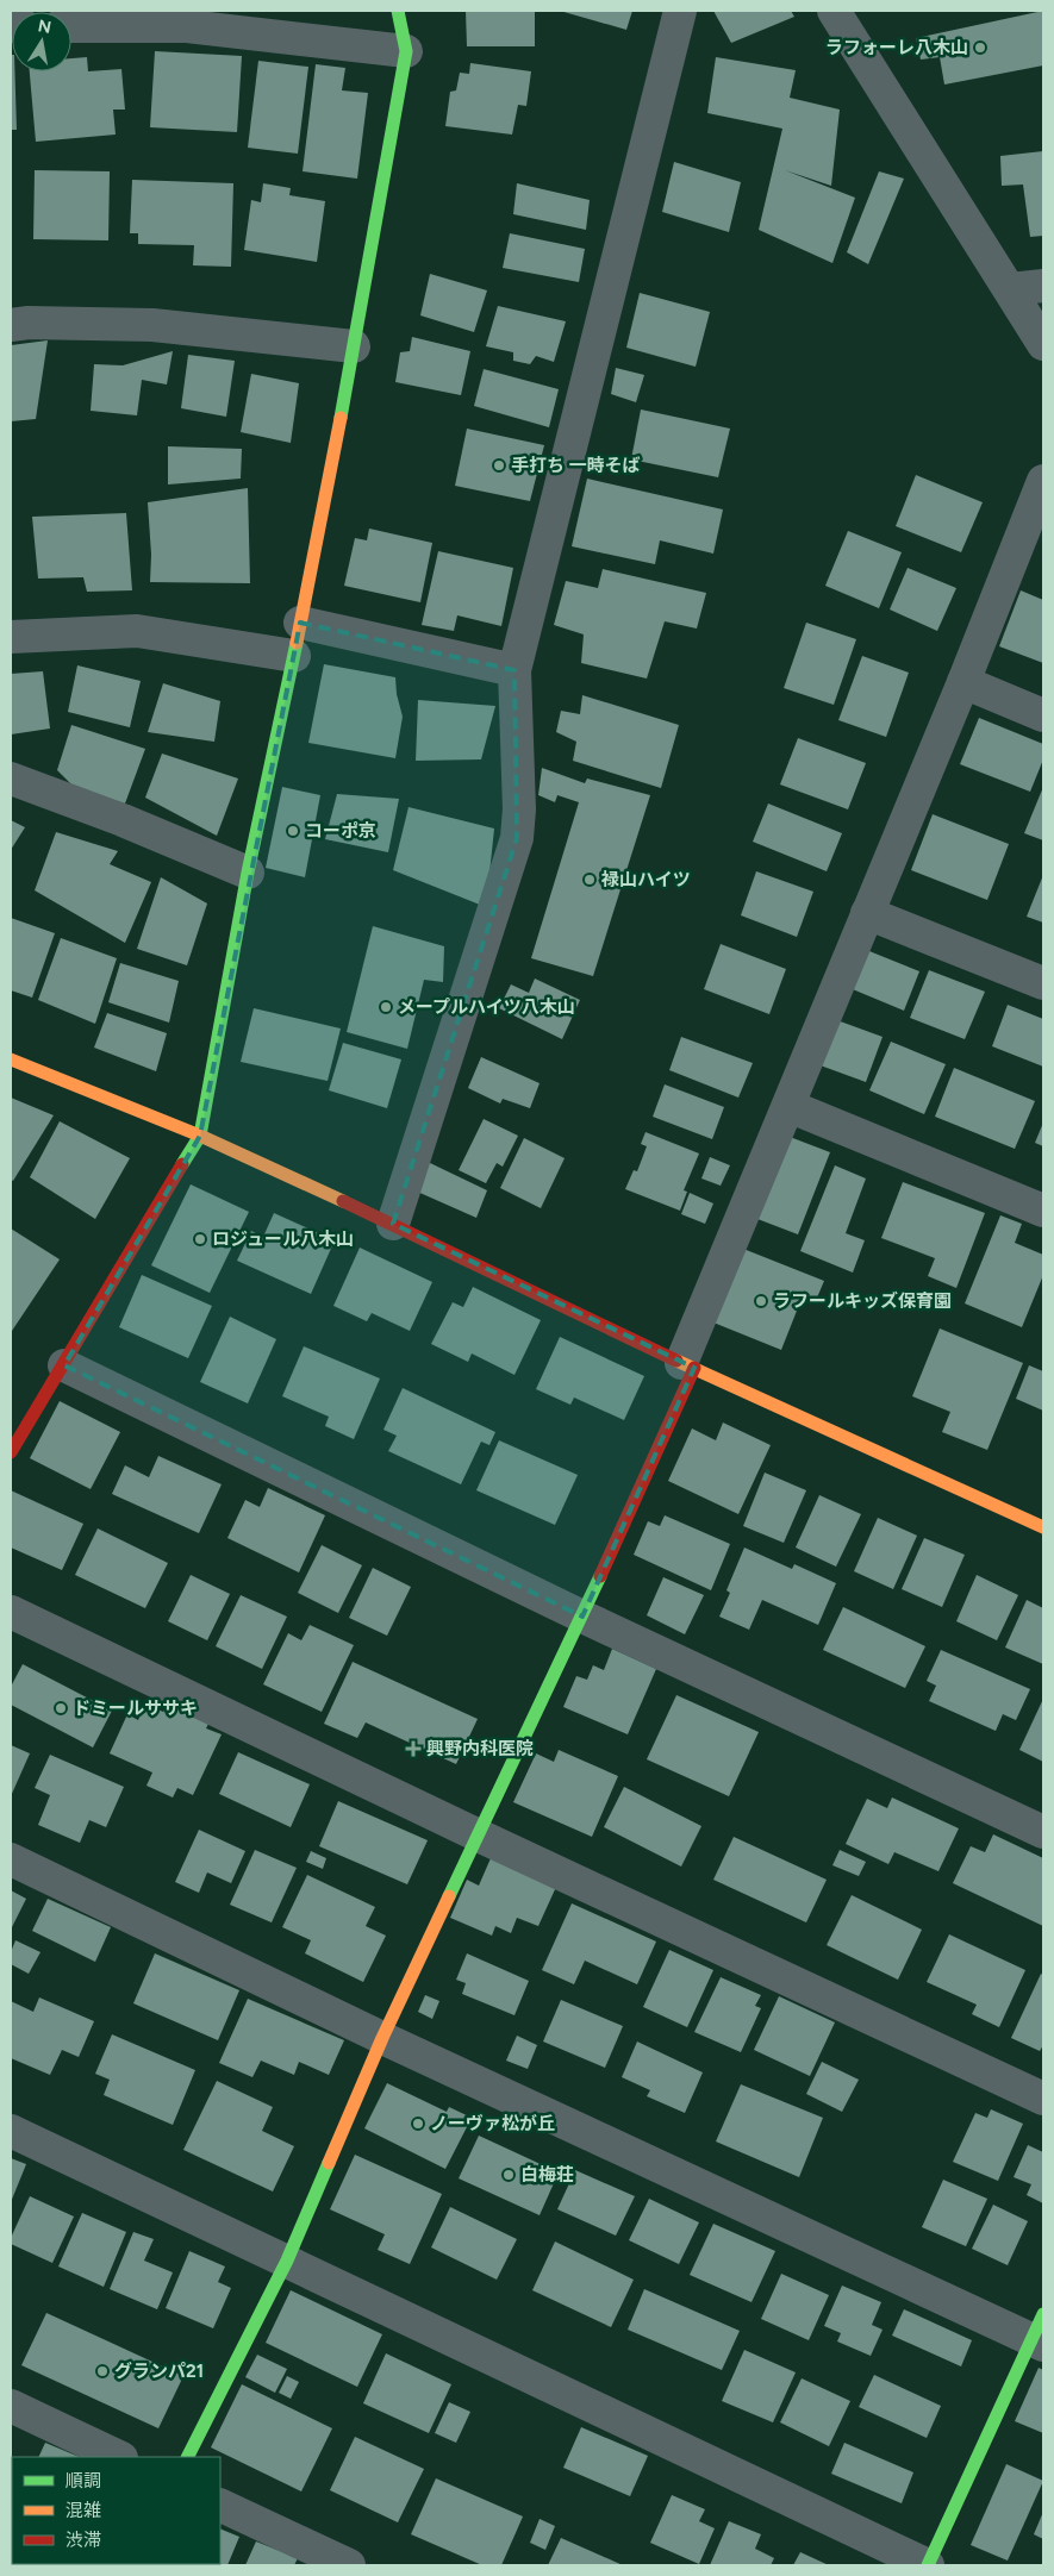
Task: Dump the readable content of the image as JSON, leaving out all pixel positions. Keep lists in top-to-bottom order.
{
  "places": {
    "other": [
      "ラフォーレ八木山",
      "手打ち 一時そば",
      "コーポ京",
      "禄山ハイツ",
      "メープルハイツ八木山",
      "ロジュール八木山",
      "ラフールキッズ保育園",
      "ドミールササキ",
      "ノーヴァ松が丘",
      "白梅荘",
      "グランパ21"
    ],
    "health": ["興野内科医院"]
  },
  "legend": ["順調", "混雑", "渋滞"],
  "north": "top"
}
